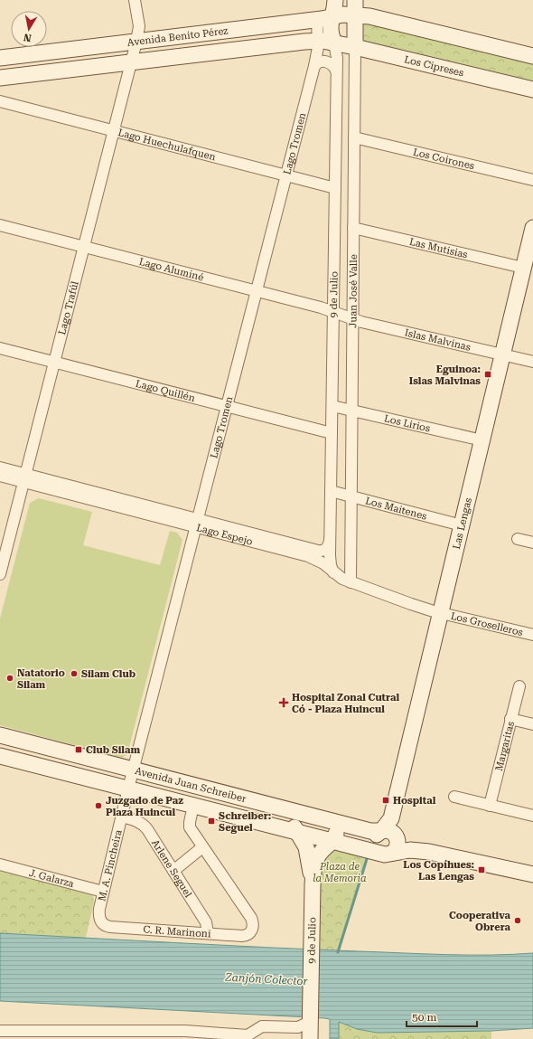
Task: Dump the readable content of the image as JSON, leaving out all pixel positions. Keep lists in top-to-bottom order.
{
  "streets": {
    "main road": [
      "Avenida Benito Pérez",
      "Los Cipreses",
      "Juan José Valle",
      "9 de Julio",
      "Las Lengas",
      "Avenida Juan Schreiber"
    ],
    "street": [
      "Lago Tromen",
      "Lago Huechulafquen",
      "Los Coirones",
      "Las Mutisias",
      "Lago Aluminé",
      "Lago Trafúl",
      "Islas Malvinas",
      "Lago Quillén",
      "Los Lirios",
      "Los Maitenes",
      "Lago Espejo",
      "Los Groselleros",
      "Margaritas",
      "M. A. Pincheira",
      "Arlene Seguel",
      "J. Galarza",
      "C. R. Marinoni"
    ]
  },
  "crossings": [
    ["Avenida Benito Pérez", "Los Cipreses"],
    ["Avenida Benito Pérez", "Lago Tromen"],
    ["Avenida Benito Pérez", "Juan José Valle"],
    ["Avenida Benito Pérez", "9 de Julio"],
    ["Avenida Benito Pérez", "Lago Trafúl"],
    ["Los Cipreses", "Juan José Valle"],
    ["Los Cipreses", "9 de Julio"],
    ["Lago Tromen", "Lago Huechulafquen"],
    ["Lago Tromen", "Lago Aluminé"],
    ["Lago Tromen", "Lago Quillén"],
    ["Lago Tromen", "Lago Espejo"],
    ["Lago Tromen", "Avenida Juan Schreiber"],
    ["Lago Tromen", "M. A. Pincheira"],
    ["Lago Huechulafquen", "9 de Julio"],
    ["Lago Huechulafquen", "Lago Trafúl"],
    ["Los Coirones", "Juan José Valle"],
    ["Las Mutisias", "Juan José Valle"],
    ["Las Mutisias", "Las Lengas"],
    ["Lago Aluminé", "Juan José Valle"],
    ["Lago Aluminé", "9 de Julio"],
    ["Lago Aluminé", "Lago Trafúl"],
    ["Lago Aluminé", "Islas Malvinas"],
    ["Juan José Valle", "9 de Julio"],
    ["Juan José Valle", "Islas Malvinas"],
    ["Juan José Valle", "Los Lirios"],
    ["Juan José Valle", "Los Maitenes"],
    ["Juan José Valle", "Lago Espejo"],
    ["9 de Julio", "Islas Malvinas"],
    ["9 de Julio", "Lago Quillén"],
    ["9 de Julio", "Los Lirios"],
    ["9 de Julio", "Los Maitenes"],
    ["9 de Julio", "Lago Espejo"],
    ["9 de Julio", "Avenida Juan Schreiber"],
    ["Lago Trafúl", "Lago Quillén"],
    ["Lago Trafúl", "Lago Espejo"],
    ["Islas Malvinas", "Las Lengas"],
    ["Los Lirios", "Las Lengas"],
    ["Los Maitenes", "Las Lengas"],
    ["Las Lengas", "Lago Espejo"],
    ["Las Lengas", "Los Groselleros"],
    ["Las Lengas", "Avenida Juan Schreiber"],
    ["Lago Espejo", "Los Groselleros"],
    ["Avenida Juan Schreiber", "M. A. Pincheira"],
    ["M. A. Pincheira", "Arlene Seguel"],
    ["M. A. Pincheira", "J. Galarza"],
    ["M. A. Pincheira", "C. R. Marinoni"],
    ["Arlene Seguel", "C. R. Marinoni"]
  ],
  "water": ["Zanjón Colector"],
  "parks": ["Plaza de la Memoria"],
  "places": {
    "transit": [
      "Eguinoa: Islas Malvinas",
      "Club Silam",
      "Hospital",
      "Schreiber: Seguel",
      "Los Copíhues: Las Lengas"
    ],
    "other": [
      "Silam Club",
      "Natatorio Silam",
      "Juzgado de Paz Plaza Huincul",
      "Cooperativa Obrera"
    ],
    "health": ["Hospital Zonal Cutral Có - Plaza Huincul"]
  },
  "scale_bar": "50 m",
  "north": "bottom"
}
